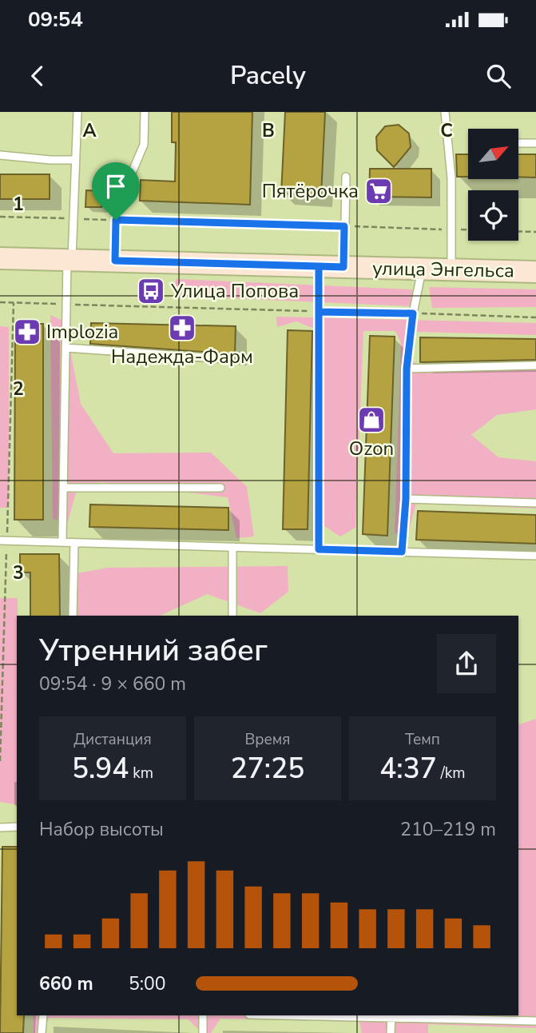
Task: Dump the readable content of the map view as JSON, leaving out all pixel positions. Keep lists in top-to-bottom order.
{
  "streets": {
    "main road": ["улица Энгельса"]
  },
  "places": {
    "supermarket": ["Пятёрочка"],
    "bus stop": ["Улица Попова"],
    "pharmacy": ["Надежда-Фарм", "Implozia"],
    "shop": ["Ozon"]
  },
  "north": "top right",
  "page": {
    "status": "09:54",
    "header": "Pacely",
    "heading": ["Утренний забег", "09:54 · 9 × 660 m"],
    "stats": [
      ["Дистанция", "5.94 km"],
      ["Время", "27:25"],
      ["Темп", "4:37 /km"]
    ],
    "chart": ["Набор высоты", "210–219 m"],
    "list": [
      {
        "name": "660 m",
        "note": "5:00"
      }
    ]
  },
  "grid": {
    "columns": ["A", "B", "C"],
    "rows": ["1", "2", "3"]
  }
}
